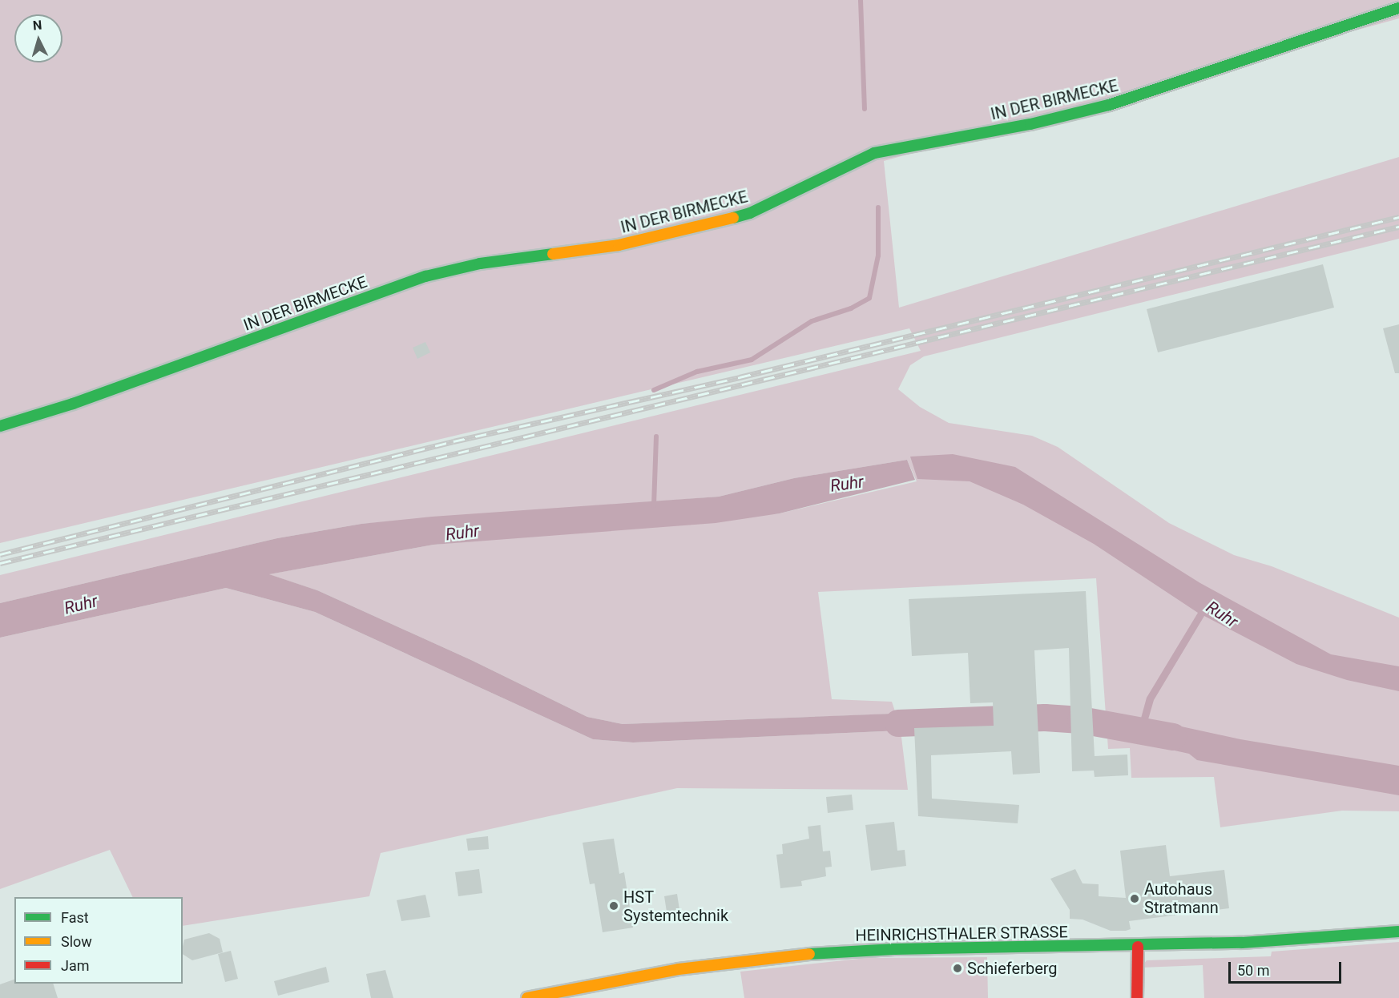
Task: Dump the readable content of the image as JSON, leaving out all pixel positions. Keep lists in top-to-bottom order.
{
  "streets": {
    "street": ["IN DER BIRMECKE", "HEINRICHSTHALER STRASSE"]
  },
  "water": ["Ruhr"],
  "places": ["Autohaus Stratmann", "HST Systemtechnik", "Schieferberg"],
  "legend": ["Fast", "Slow", "Jam"],
  "scale_bar": "50 m",
  "north": "top"
}
